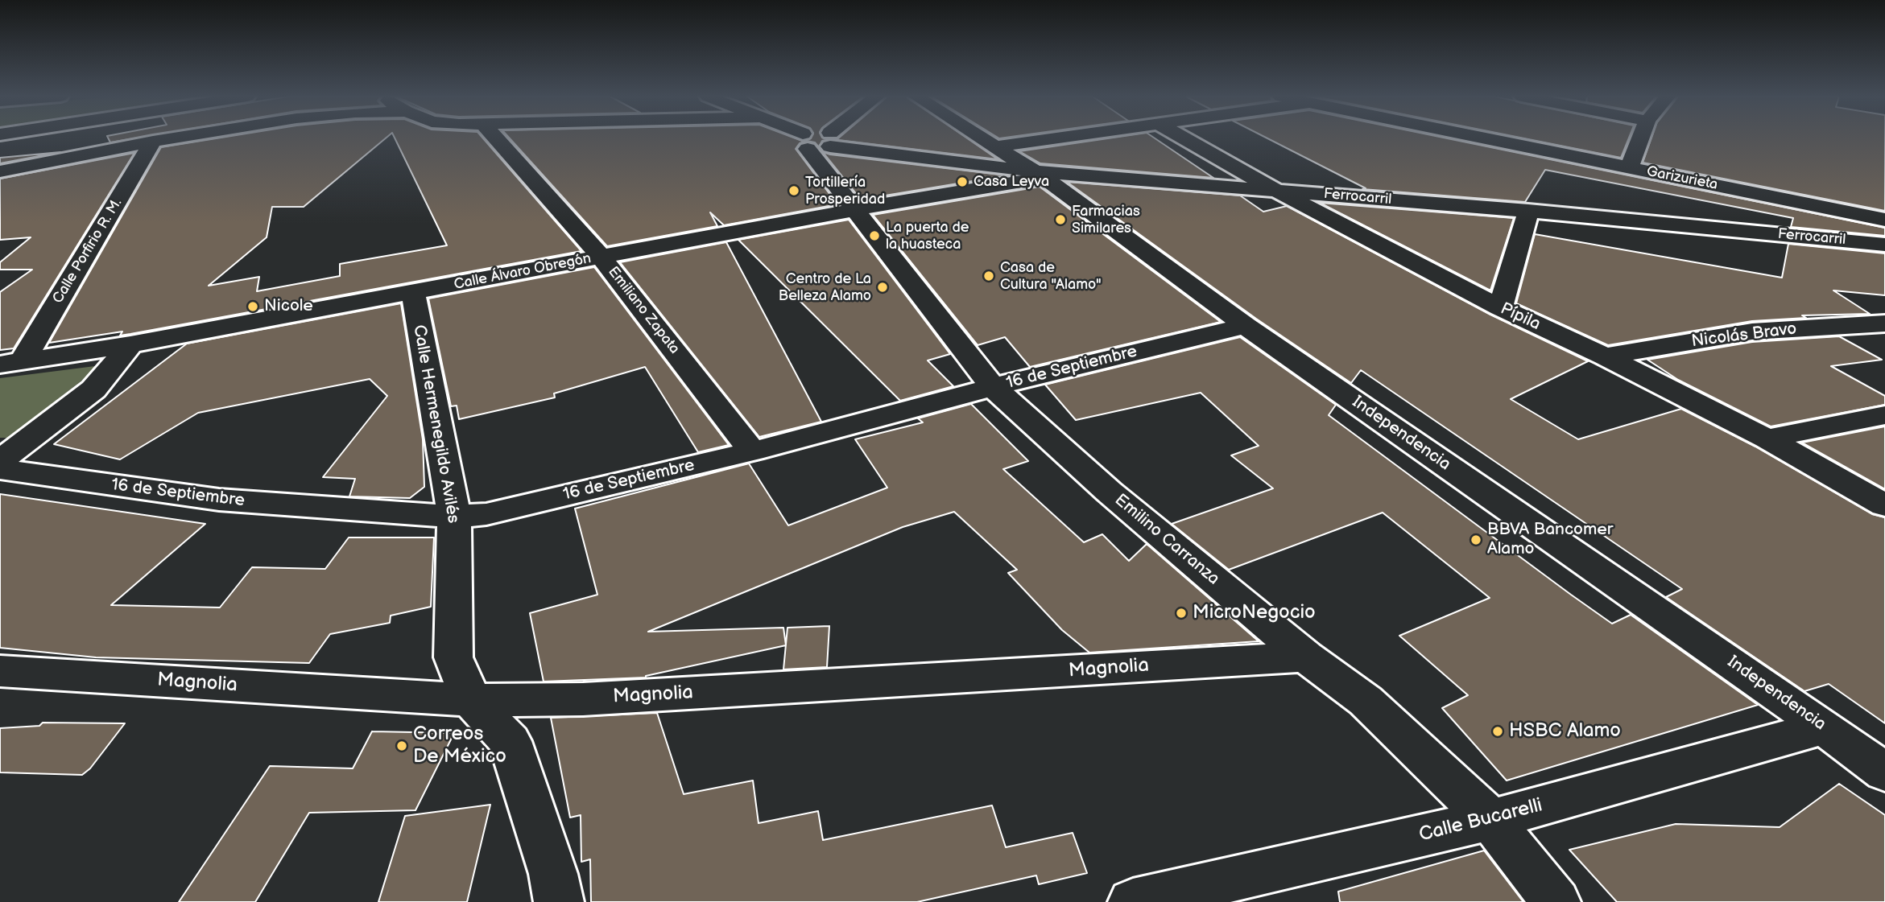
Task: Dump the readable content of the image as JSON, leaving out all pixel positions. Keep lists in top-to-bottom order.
{
  "streets": {
    "street": [
      "Garizurieta",
      "Ferrocarril",
      "Calle Porfirio R. M.",
      "Calle Álvaro Obregón",
      "Emiliano Zapata",
      "Pípila",
      "Nicolás Bravo",
      "16 de Septiembre",
      "Calle Hermenegildo Avilés",
      "Independencia",
      "Emilino Carranza",
      "Magnolia",
      "Calle Bucarelli"
    ]
  },
  "crossings": [
    ["Ferrocarril", "Calle Álvaro Obregón"],
    ["Ferrocarril", "Pípila"],
    ["Ferrocarril", "Independencia"],
    ["Ferrocarril", "Emilino Carranza"],
    ["Calle Porfirio R. M.", "Calle Álvaro Obregón"],
    ["Calle Álvaro Obregón", "Emiliano Zapata"],
    ["Calle Álvaro Obregón", "Calle Hermenegildo Avilés"],
    ["Calle Álvaro Obregón", "Independencia"],
    ["Calle Álvaro Obregón", "Emilino Carranza"],
    ["Emiliano Zapata", "16 de Septiembre"],
    ["Pípila", "Nicolás Bravo"],
    ["16 de Septiembre", "Calle Hermenegildo Avilés"],
    ["16 de Septiembre", "Independencia"],
    ["16 de Septiembre", "Emilino Carranza"],
    ["Calle Hermenegildo Avilés", "Magnolia"],
    ["Independencia", "Calle Bucarelli"],
    ["Emilino Carranza", "Magnolia"],
    ["Emilino Carranza", "Calle Bucarelli"]
  ],
  "places": [
    "Casa Leyva",
    "Tortillería Prosperidad",
    "Farmacias Similares",
    "La puerta de la huasteca",
    "Casa de Cultura \"Alamo\"",
    "Centro de La Belleza Alamo",
    "Nicole",
    "BBVA Bancomer Alamo",
    "MicroNegocio",
    "HSBC Alamo",
    "Correos De México"
  ]
}
